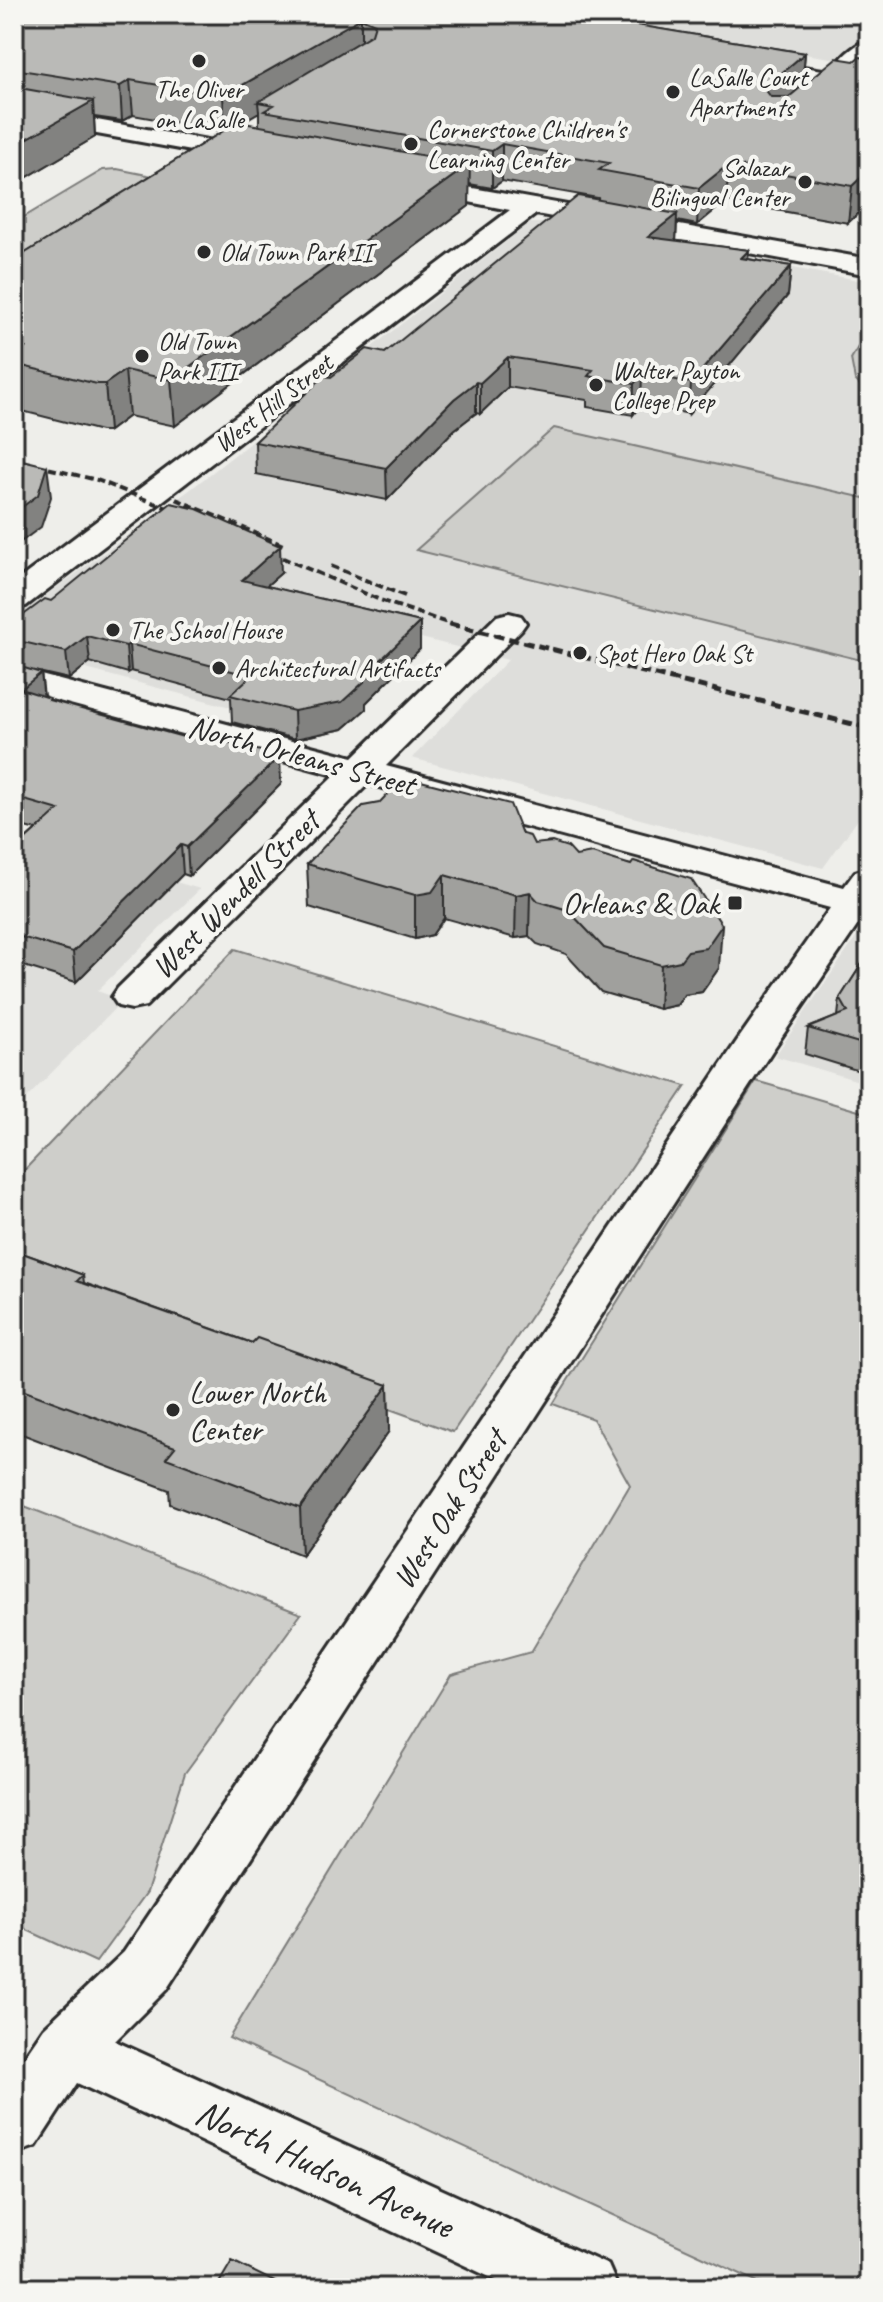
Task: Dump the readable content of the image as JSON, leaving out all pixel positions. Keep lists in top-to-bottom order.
{
  "streets": {
    "street": [
      "West Hill Street",
      "North Orleans Street",
      "West Wendell Street",
      "West Oak Street",
      "North Hudson Avenue"
    ]
  },
  "crossings": [
    ["North Orleans Street", "West Wendell Street"],
    ["North Orleans Street", "West Oak Street"],
    ["West Oak Street", "North Hudson Avenue"]
  ],
  "places": {
    "other": [
      "The Oliver on LaSalle",
      "LaSalle Court Apartments",
      "Cornerstone Children's Learning Center",
      "Salazar Bilingual Center",
      "Old Town Park II",
      "Old Town Park III",
      "Walter Payton College Prep",
      "The School House",
      "Spot Hero Oak St",
      "Architectural Artifacts",
      "Lower North Center"
    ],
    "transit": ["Orleans & Oak"]
  }
}
